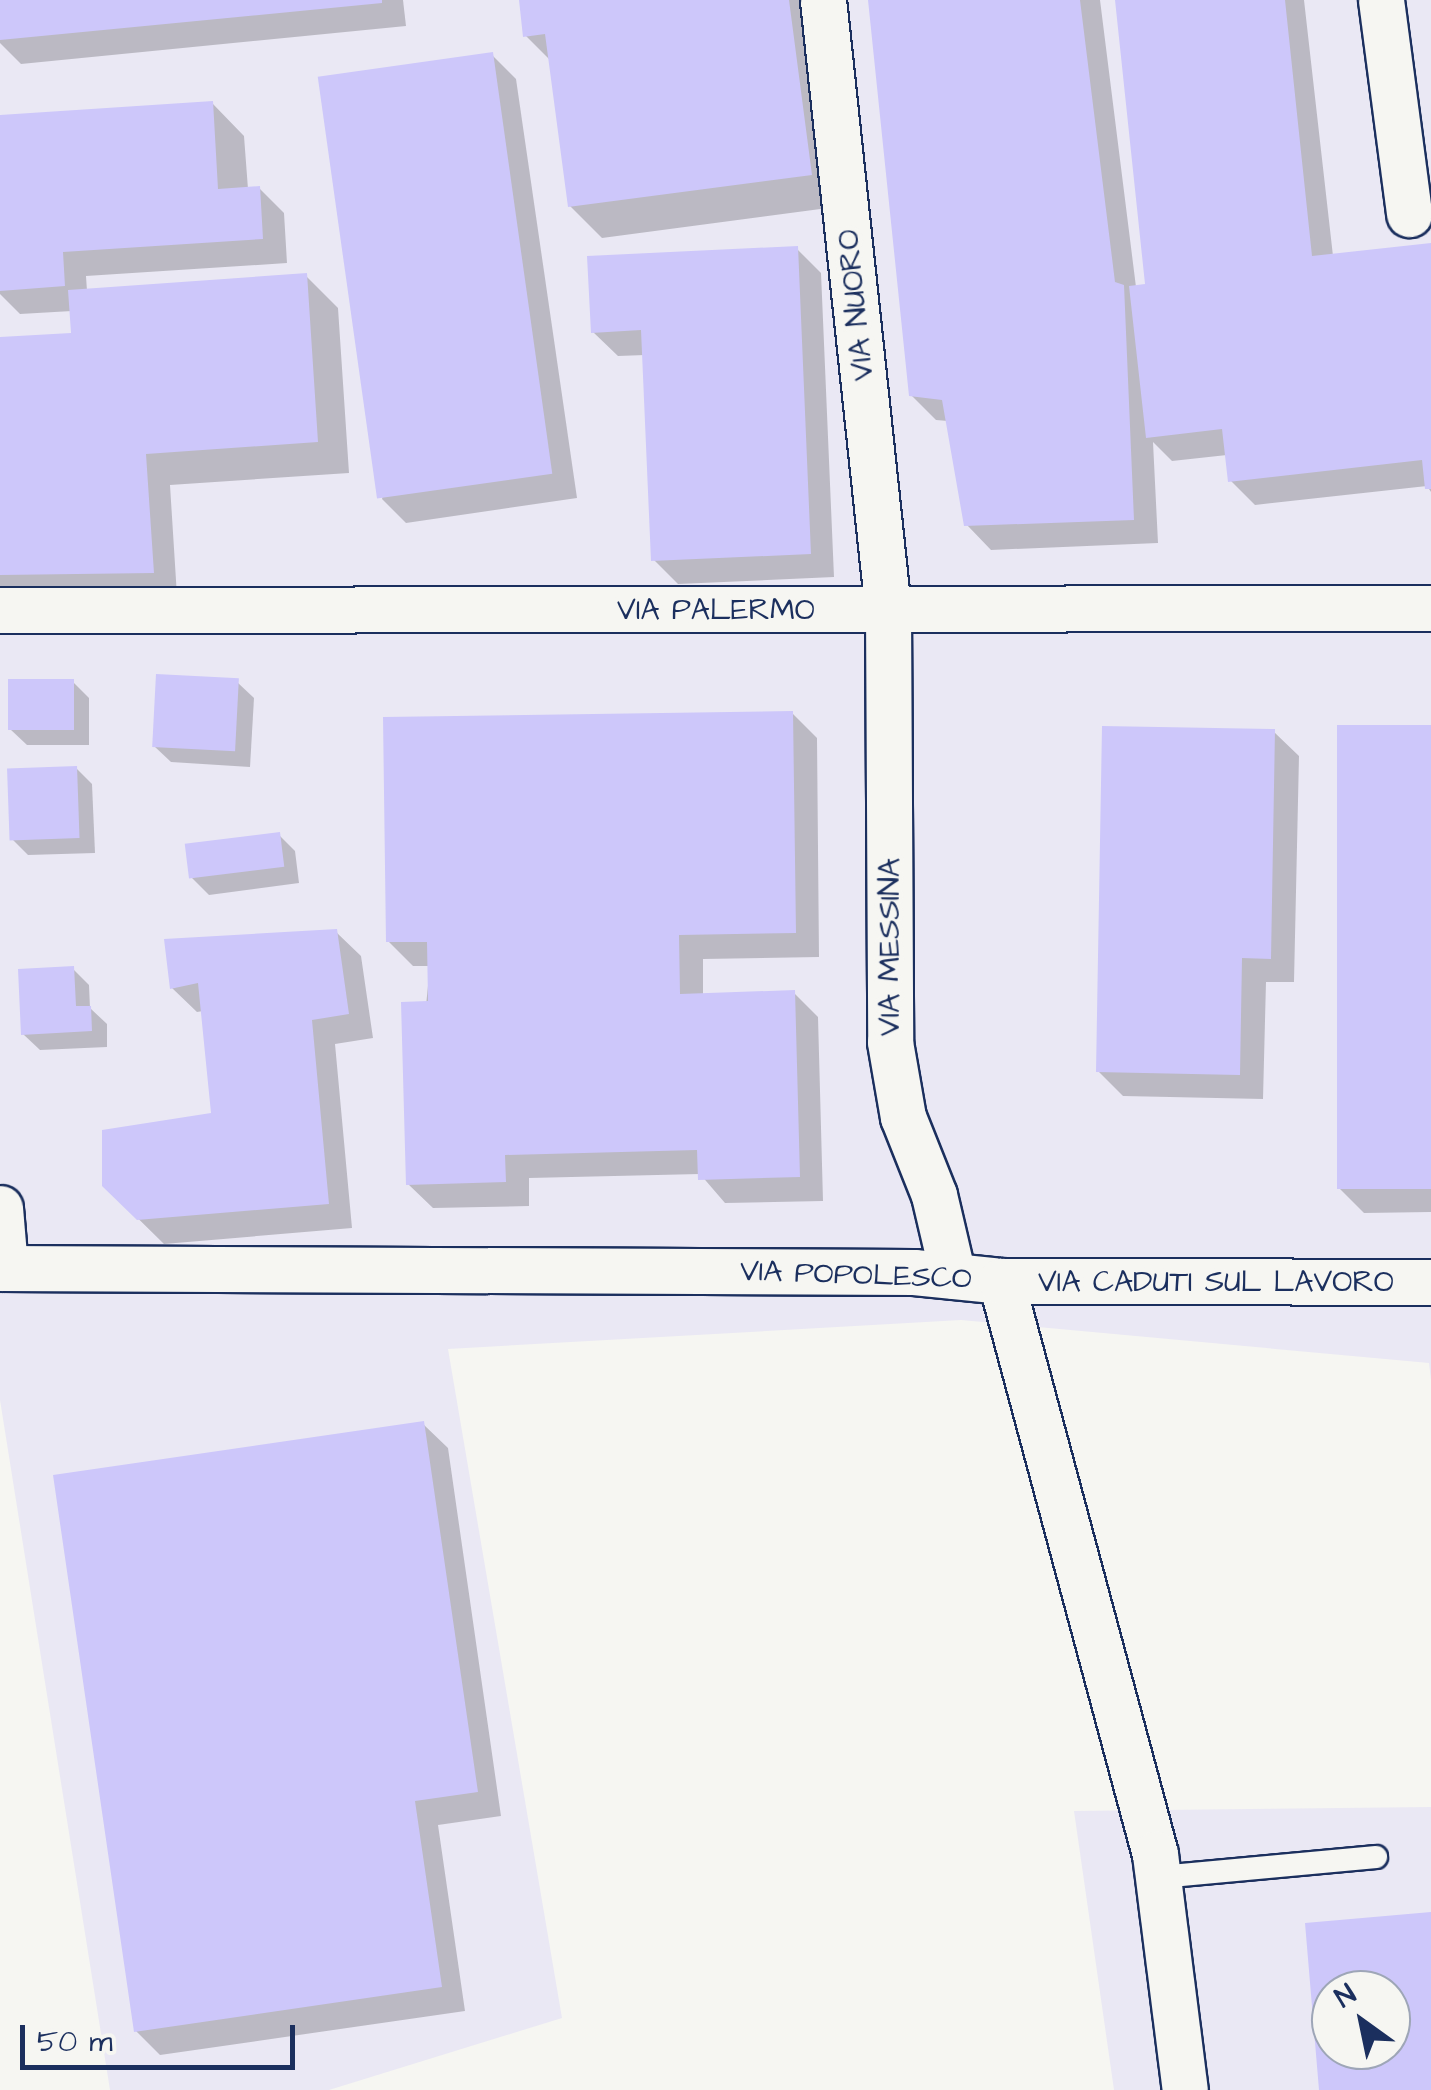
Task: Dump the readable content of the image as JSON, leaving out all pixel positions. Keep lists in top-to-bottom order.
{
  "streets": {
    "street": [
      "VIA NUORO",
      "VIA PALERMO",
      "VIA MESSINA",
      "VIA POPOLESCO",
      "VIA CADUTI SUL LAVORO"
    ]
  },
  "crossings": [
    ["VIA NUORO", "VIA PALERMO"],
    ["VIA NUORO", "VIA MESSINA"],
    ["VIA PALERMO", "VIA MESSINA"],
    ["VIA MESSINA", "VIA POPOLESCO"],
    ["VIA POPOLESCO", "VIA CADUTI SUL LAVORO"]
  ],
  "scale_bar": "50 m",
  "north": "top left"
}
